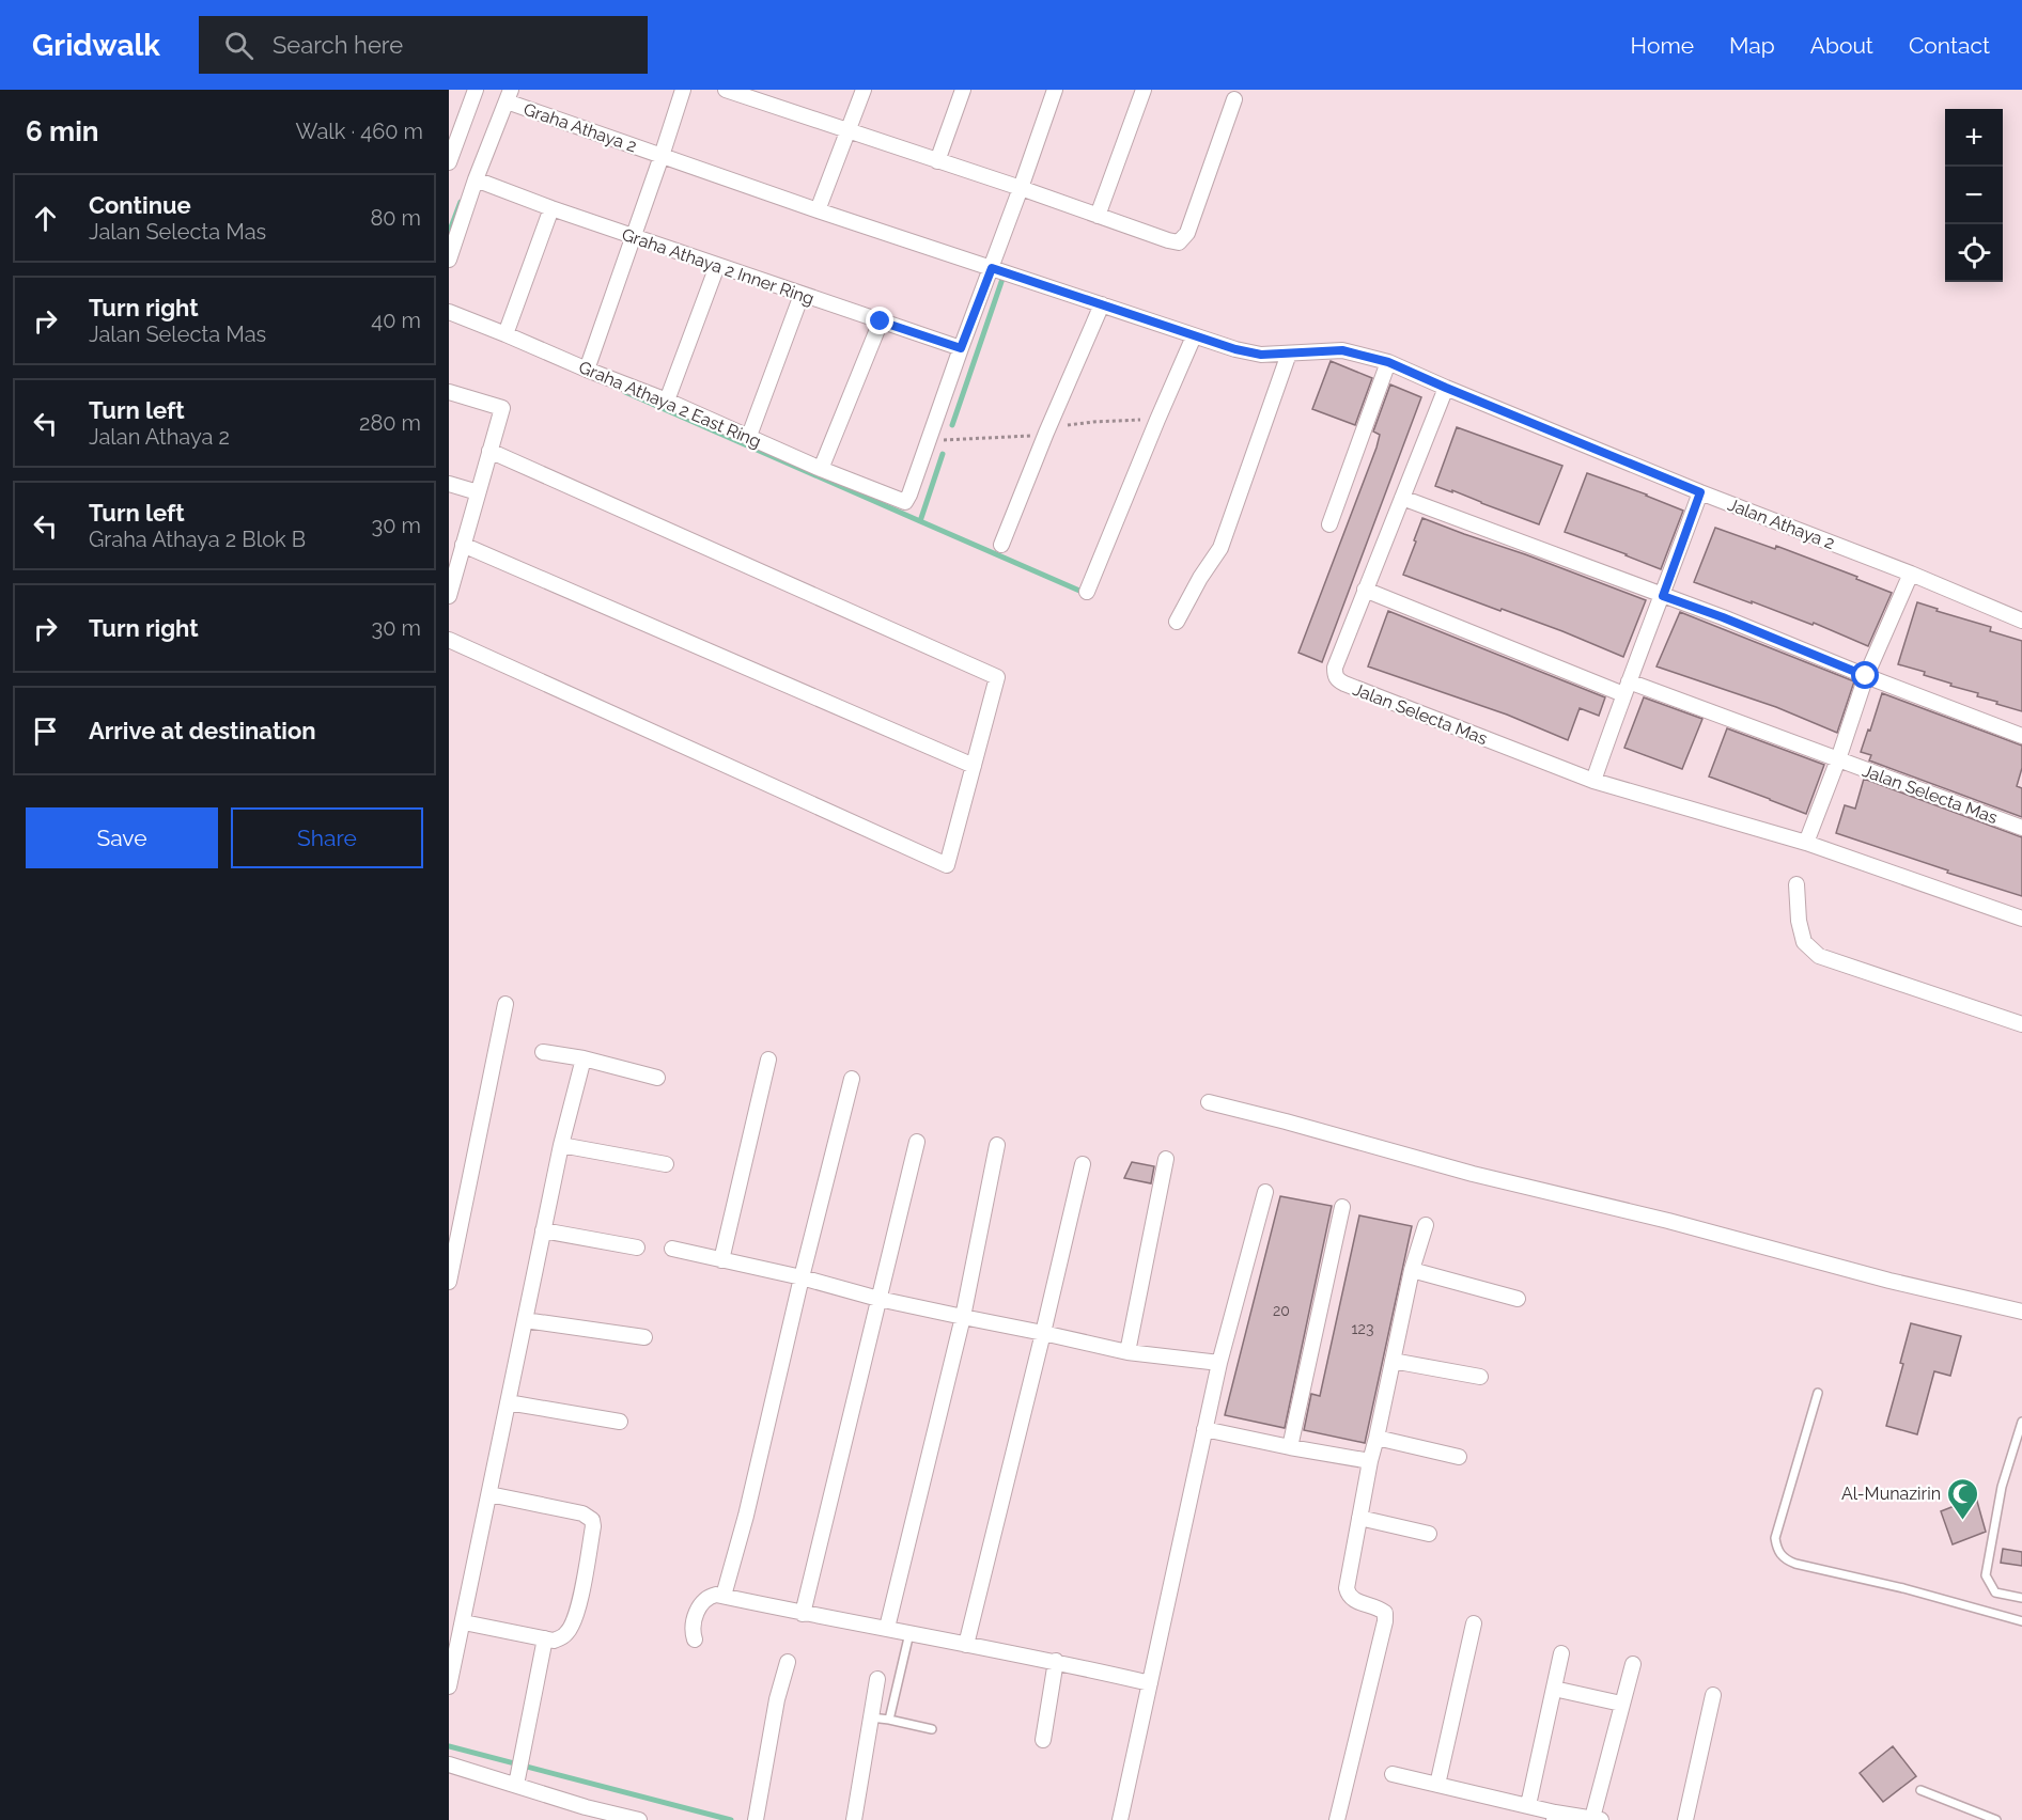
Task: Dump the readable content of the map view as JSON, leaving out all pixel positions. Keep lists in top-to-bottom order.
{
  "streets": {
    "street": [
      "Graha Athaya 2",
      "Graha Athaya 2 Inner Ring",
      "Graha Athaya 2 East Ring",
      "Jalan Athaya 2",
      "Jalan Selecta Mas"
    ]
  },
  "crossings": [
    ["Graha Athaya 2", "Graha Athaya 2 Inner Ring"],
    ["Graha Athaya 2", "Jalan Athaya 2"],
    ["Graha Athaya 2 Inner Ring", "Graha Athaya 2 East Ring"],
    ["Jalan Athaya 2", "Jalan Selecta Mas"]
  ],
  "places": {
    "mosque": ["Al-Munazirin"]
  },
  "house_numbers": ["20", "123"],
  "page": {
    "header": "Gridwalk",
    "search": "Search here",
    "nav": [
      "Home",
      "Map",
      "About",
      "Contact"
    ],
    "heading": ["6 min", "Walk · 460 m"],
    "map_buttons": ["+", "−"],
    "list": [
      ["Continue", "Jalan Selecta Mas", "80 m"],
      ["Turn right", "Jalan Selecta Mas", "40 m"],
      ["Turn left", "Jalan Athaya 2", "280 m"],
      ["Turn left", "Graha Athaya 2 Blok B", "30 m"],
      ["Turn right", "30 m"],
      "Arrive at destination"
    ],
    "buttons": ["Save", "Share"]
  }
}
